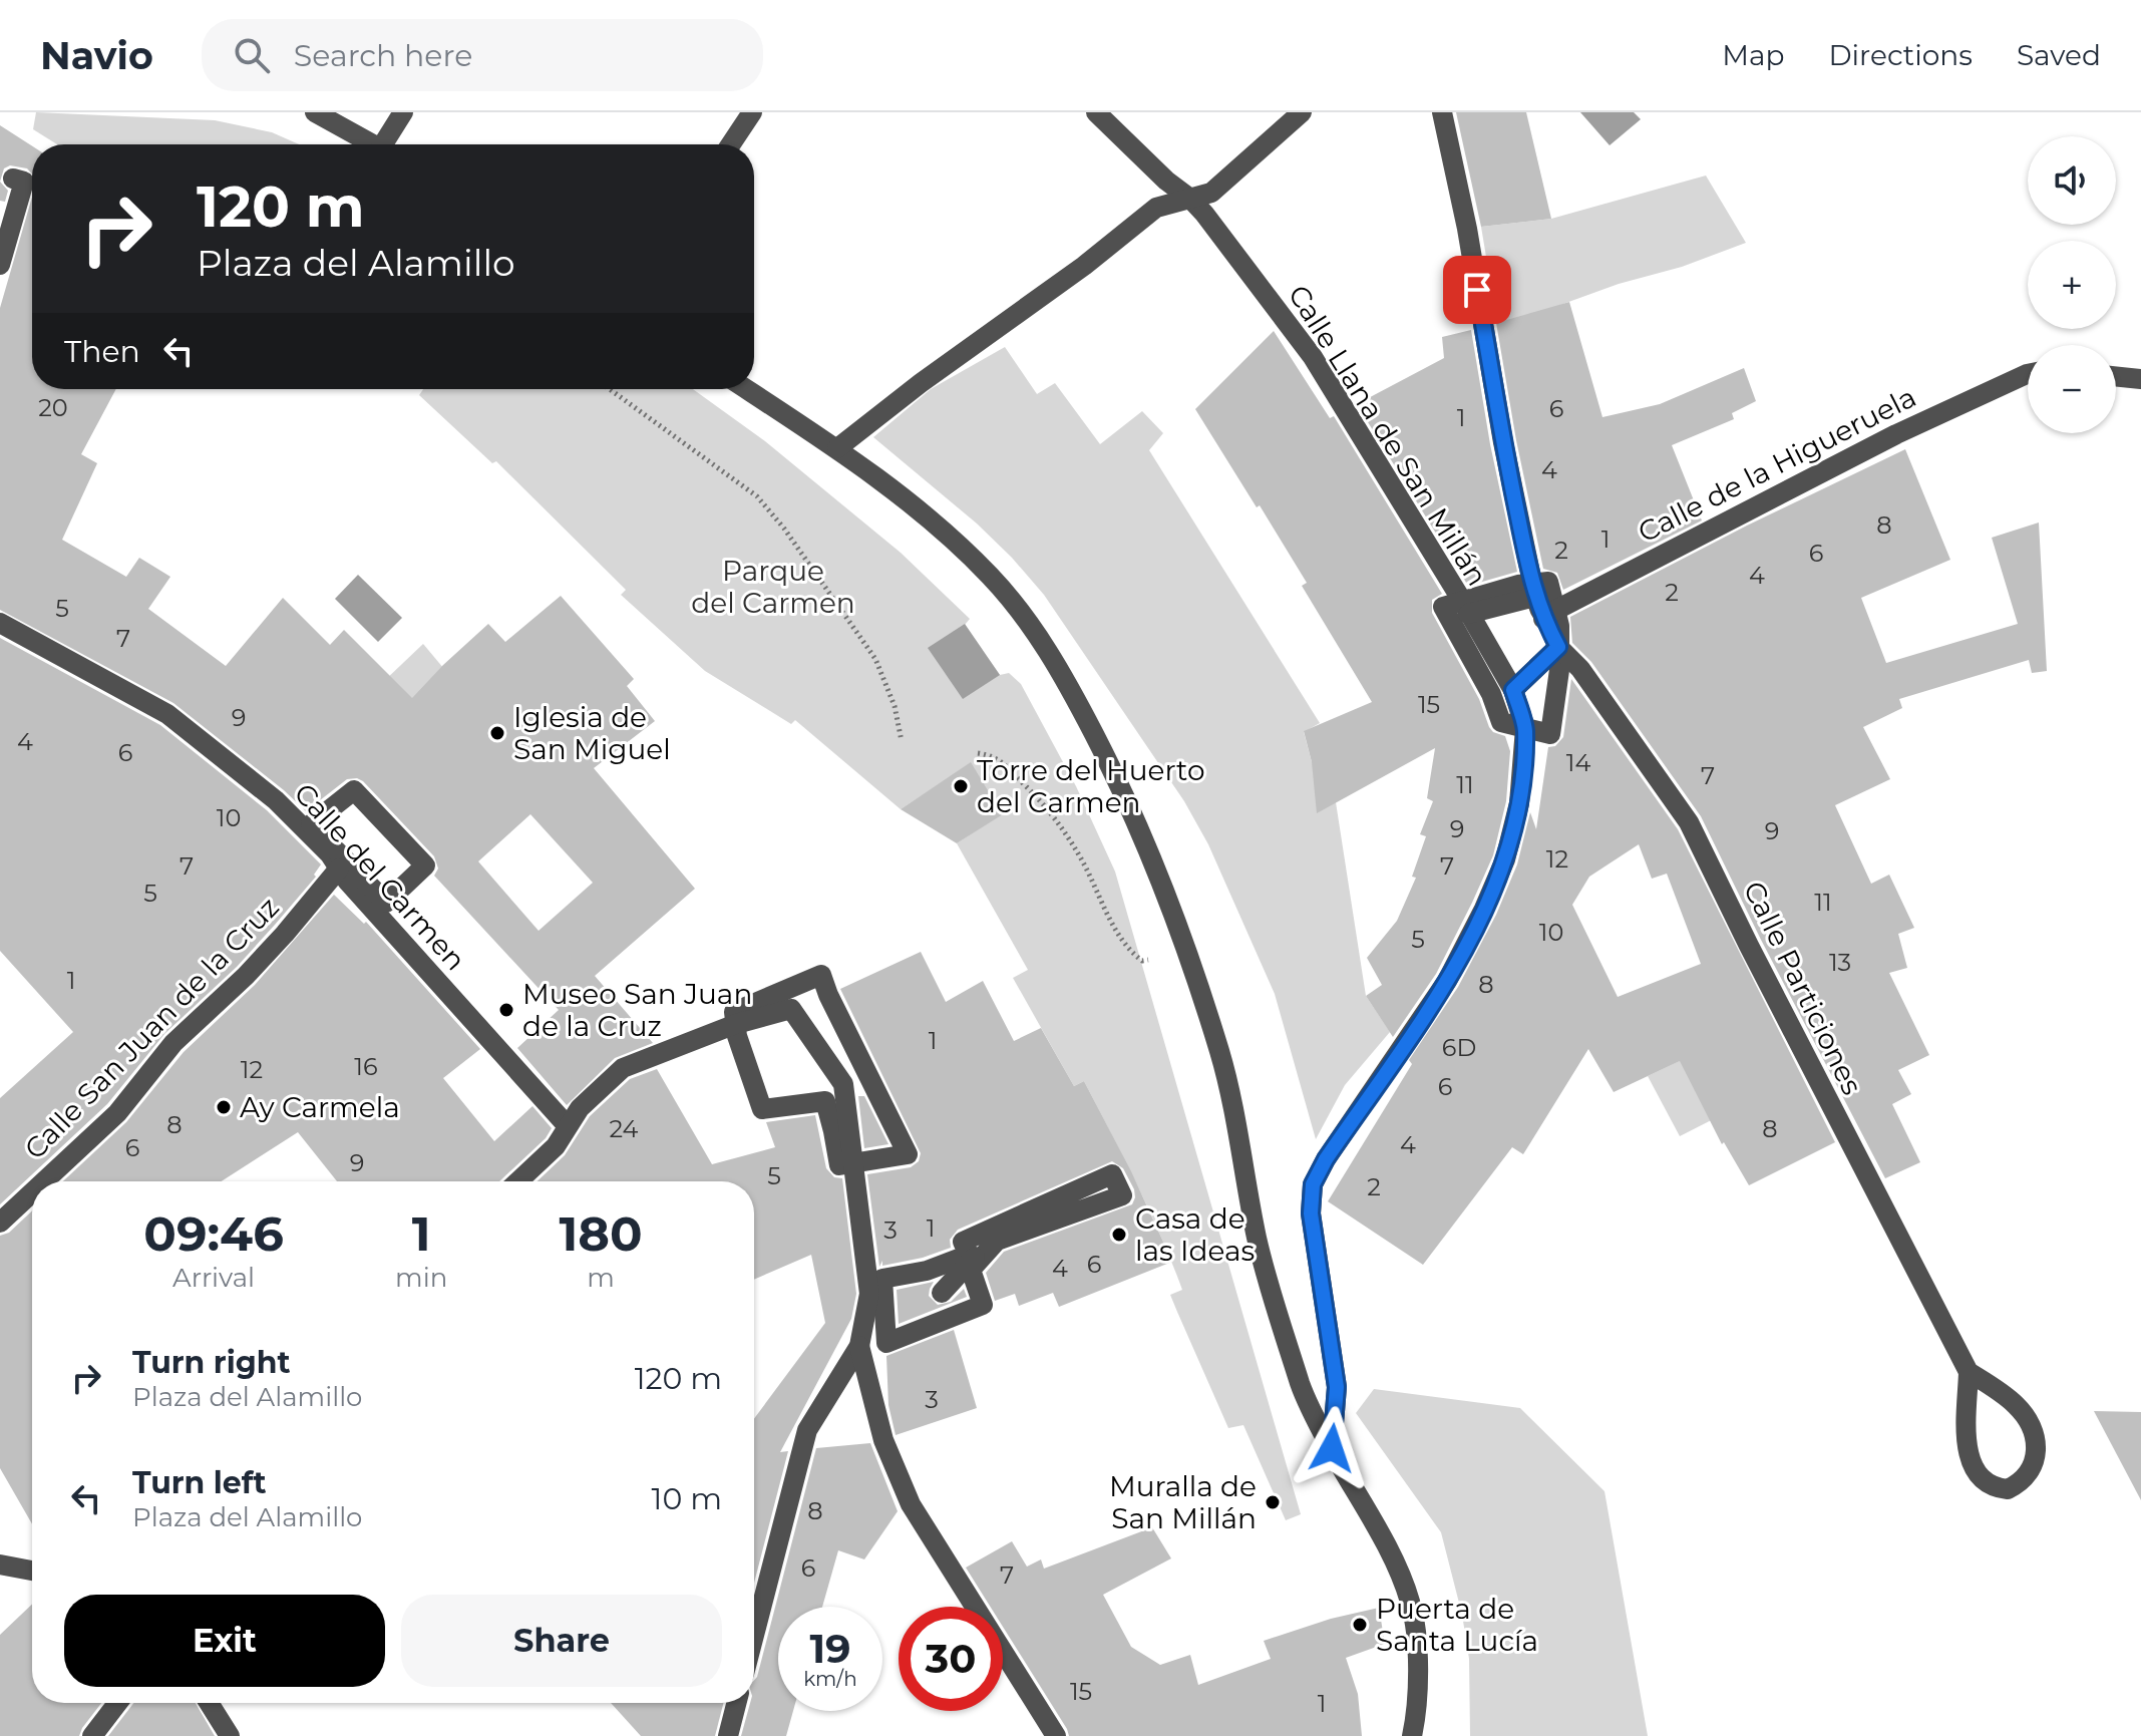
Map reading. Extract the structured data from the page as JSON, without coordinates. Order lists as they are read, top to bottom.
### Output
{
  "streets": {
    "street": [
      "Calle Llana de San Millán",
      "Calle de la Higueruela",
      "Calle del Carmen",
      "Calle Particiones",
      "Calle San Juan de la Cruz"
    ]
  },
  "crossings": [
    ["Calle de la Higueruela", "Calle Particiones"],
    ["Calle del Carmen", "Calle San Juan de la Cruz"]
  ],
  "parks": ["Parque del Carmen"],
  "places": [
    "Iglesia de San Miguel",
    "Torre del Huerto del Carmen",
    "Museo San Juan de la Cruz",
    "Ay Carmela",
    "Casa de las Ideas",
    "Muralla de San Millán",
    "Puerta de Santa Lucía"
  ],
  "house_numbers": [
    "20",
    "6",
    "1",
    "4",
    "8",
    "1",
    "2",
    "6",
    "4",
    "2",
    "5",
    "7",
    "15",
    "9",
    "4",
    "6",
    "14",
    "7",
    "11",
    "10",
    "9",
    "9",
    "12",
    "7",
    "7",
    "5",
    "11",
    "10",
    "5",
    "13",
    "1",
    "8",
    "1",
    "6D",
    "16",
    "12",
    "6",
    "8",
    "24",
    "8",
    "4",
    "6",
    "9",
    "5",
    "2",
    "1",
    "3",
    "6",
    "4",
    "3",
    "8",
    "6",
    "7",
    "15",
    "1"
  ],
  "page": {
    "header": "Navio",
    "search": "Search here",
    "nav": ["Map", "Directions", "Saved"],
    "map_buttons": ["+", "−"],
    "turn": ["120 m", "Plaza del Alamillo"],
    "then": "Then",
    "eta": [
      "09:46",
      "Arrival",
      "1",
      "min",
      "180",
      "m"
    ],
    "list": [
      {
        "name": "Turn right",
        "note": "Plaza del Alamillo",
        "value": "120 m"
      },
      {
        "name": "Turn left",
        "note": "Plaza del Alamillo",
        "value": "10 m"
      }
    ],
    "buttons": ["Exit", "Share"],
    "speed": "19 km/h",
    "limit": "30"
  }
}
